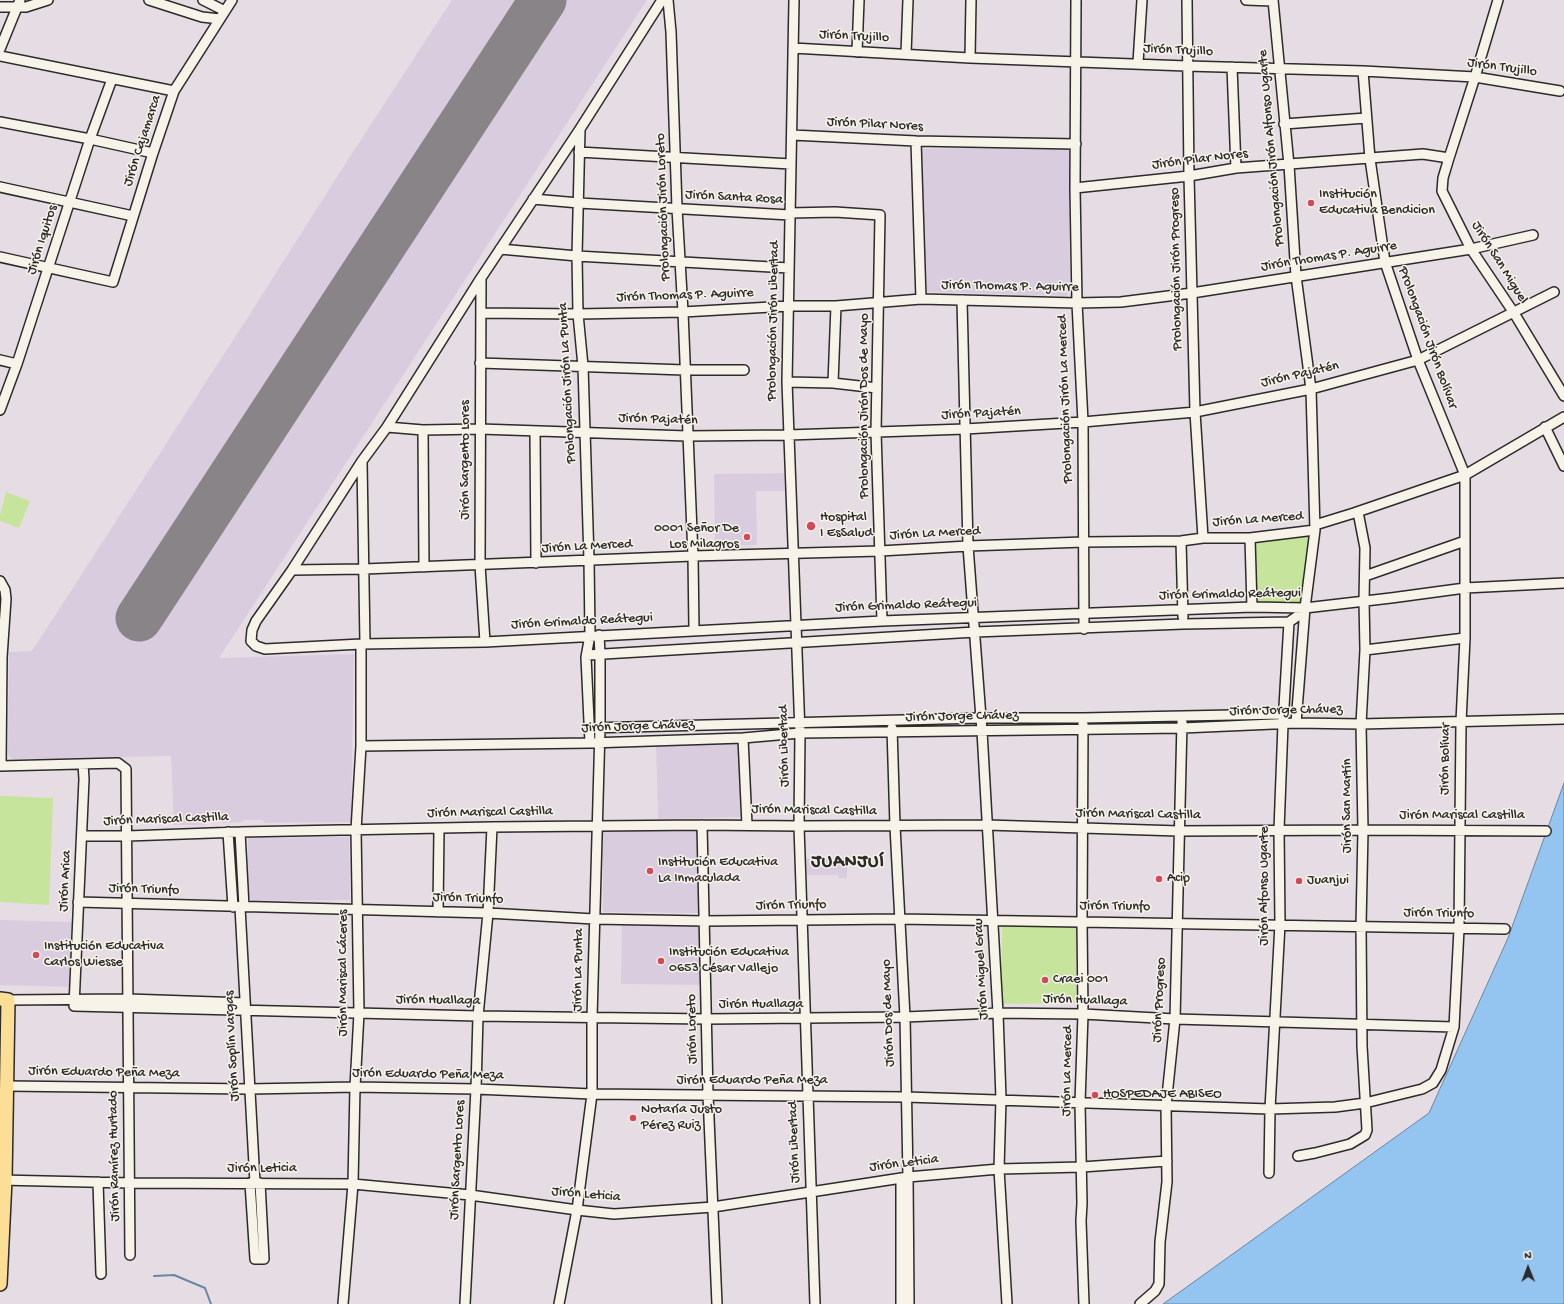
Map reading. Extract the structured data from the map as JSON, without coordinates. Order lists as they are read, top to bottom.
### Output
{
  "streets": {
    "street": [
      "Jirón Trujillo",
      "Jirón Pilar Nores",
      "Jirón Cajamarca",
      "Prolongación Jirón Alfonso Ugarte",
      "Jirón Santa Rosa",
      "Prolongación Jirón Loreto",
      "Jirón Iquitos",
      "Jirón Thomas P. Aguirre",
      "Jirón San Miguel",
      "Prolongación Jirón Progreso",
      "Prolongación Jirón Libertad",
      "Prolongación Jirón Bolívar",
      "Jirón Pajatén",
      "Prolongación Jirón La Punta",
      "Prolongación Jirón La Merced",
      "Prolongación Jirón Dos de Mayo",
      "Jirón Sargento Lores",
      "Jirón La Merced",
      "Jirón Grimaldo Reátegui",
      "Jirón Jorge Chávez",
      "Jirón Libertad",
      "Jirón Bolívar",
      "Jirón San Martín",
      "Jirón Mariscal Castilla",
      "Jirón Arica",
      "Jirón Alfonso Ugarte",
      "Jirón Triunfo",
      "Jirón Miguel Grau",
      "Jirón La Punta",
      "Jirón Mariscal Cáceres",
      "Jirón Progreso",
      "Jirón Huallaga",
      "Jirón Dos de Mayo",
      "Jirón Loreto",
      "Jirón Soplín Vargas",
      "Jirón Eduardo Peña Meza",
      "Jirón Ramírez Hurtado",
      "Jirón Leticia"
    ]
  },
  "crossings": [
    ["Jirón Trujillo", "Prolongación Jirón Alfonso Ugarte"],
    ["Jirón Trujillo", "Jirón San Miguel"],
    ["Jirón Trujillo", "Prolongación Jirón Progreso"],
    ["Jirón Trujillo", "Prolongación Jirón Libertad"],
    ["Jirón Trujillo", "Prolongación Jirón Bolívar"],
    ["Jirón Trujillo", "Prolongación Jirón La Merced"],
    ["Jirón Pilar Nores", "Prolongación Jirón Alfonso Ugarte"],
    ["Jirón Pilar Nores", "Jirón San Miguel"],
    ["Jirón Pilar Nores", "Prolongación Jirón Progreso"],
    ["Jirón Pilar Nores", "Prolongación Jirón Libertad"],
    ["Jirón Pilar Nores", "Prolongación Jirón Bolívar"],
    ["Jirón Pilar Nores", "Prolongación Jirón La Merced"],
    ["Jirón Cajamarca", "Jirón Iquitos"],
    ["Prolongación Jirón Alfonso Ugarte", "Jirón Thomas P. Aguirre"],
    ["Prolongación Jirón Alfonso Ugarte", "Jirón Pajatén"],
    ["Prolongación Jirón Alfonso Ugarte", "Jirón La Merced"],
    ["Prolongación Jirón Alfonso Ugarte", "Jirón Grimaldo Reátegui"],
    ["Prolongación Jirón Alfonso Ugarte", "Jirón Jorge Chávez"],
    ["Jirón Santa Rosa", "Prolongación Jirón Loreto"],
    ["Jirón Santa Rosa", "Prolongación Jirón Libertad"],
    ["Jirón Santa Rosa", "Prolongación Jirón La Punta"],
    ["Jirón Santa Rosa", "Prolongación Jirón Dos de Mayo"],
    ["Prolongación Jirón Loreto", "Jirón Thomas P. Aguirre"],
    ["Prolongación Jirón Loreto", "Jirón Pajatén"],
    ["Prolongación Jirón Loreto", "Jirón La Merced"],
    ["Prolongación Jirón Loreto", "Jirón Grimaldo Reátegui"],
    ["Jirón Thomas P. Aguirre", "Jirón San Miguel"],
    ["Jirón Thomas P. Aguirre", "Prolongación Jirón Progreso"],
    ["Jirón Thomas P. Aguirre", "Prolongación Jirón Libertad"],
    ["Jirón Thomas P. Aguirre", "Prolongación Jirón Bolívar"],
    ["Jirón Thomas P. Aguirre", "Prolongación Jirón La Punta"],
    ["Jirón Thomas P. Aguirre", "Prolongación Jirón La Merced"],
    ["Jirón Thomas P. Aguirre", "Prolongación Jirón Dos de Mayo"],
    ["Jirón Thomas P. Aguirre", "Jirón Sargento Lores"],
    ["Jirón Thomas P. Aguirre", "Jirón Miguel Grau"],
    ["Jirón San Miguel", "Jirón Pajatén"],
    ["Prolongación Jirón Progreso", "Jirón Pajatén"],
    ["Prolongación Jirón Progreso", "Jirón La Merced"],
    ["Prolongación Jirón Libertad", "Jirón Pajatén"],
    ["Prolongación Jirón Libertad", "Jirón La Merced"],
    ["Prolongación Jirón Libertad", "Jirón Grimaldo Reátegui"],
    ["Prolongación Jirón Libertad", "Jirón Libertad"],
    ["Prolongación Jirón Bolívar", "Jirón Pajatén"],
    ["Prolongación Jirón Bolívar", "Jirón La Merced"],
    ["Prolongación Jirón Bolívar", "Jirón Grimaldo Reátegui"],
    ["Prolongación Jirón Bolívar", "Jirón Bolívar"],
    ["Jirón Pajatén", "Prolongación Jirón La Punta"],
    ["Jirón Pajatén", "Prolongación Jirón La Merced"],
    ["Jirón Pajatén", "Prolongación Jirón Dos de Mayo"],
    ["Jirón Pajatén", "Jirón Sargento Lores"],
    ["Jirón Pajatén", "Jirón Miguel Grau"],
    ["Prolongación Jirón La Punta", "Jirón La Merced"],
    ["Prolongación Jirón La Punta", "Jirón Grimaldo Reátegui"],
    ["Prolongación Jirón La Punta", "Jirón La Punta"],
    ["Prolongación Jirón La Merced", "Jirón La Merced"],
    ["Prolongación Jirón La Merced", "Jirón Grimaldo Reátegui"],
    ["Prolongación Jirón Dos de Mayo", "Jirón La Merced"],
    ["Prolongación Jirón Dos de Mayo", "Jirón Grimaldo Reátegui"],
    ["Jirón Sargento Lores", "Jirón La Merced"],
    ["Jirón Sargento Lores", "Jirón Grimaldo Reátegui"],
    ["Jirón Sargento Lores", "Jirón Mariscal Castilla"],
    ["Jirón Sargento Lores", "Jirón Triunfo"],
    ["Jirón Sargento Lores", "Jirón Huallaga"],
    ["Jirón Sargento Lores", "Jirón Eduardo Peña Meza"],
    ["Jirón Sargento Lores", "Jirón Leticia"],
    ["Jirón La Merced", "Jirón Grimaldo Reátegui"],
    ["Jirón La Merced", "Jirón Jorge Chávez"],
    ["Jirón La Merced", "Jirón San Martín"],
    ["Jirón La Merced", "Jirón Mariscal Castilla"],
    ["Jirón La Merced", "Jirón Triunfo"],
    ["Jirón La Merced", "Jirón Miguel Grau"],
    ["Jirón La Merced", "Jirón Mariscal Cáceres"],
    ["Jirón La Merced", "Jirón Huallaga"],
    ["Jirón La Merced", "Jirón Eduardo Peña Meza"],
    ["Jirón La Merced", "Jirón Leticia"],
    ["Jirón Grimaldo Reátegui", "Jirón Libertad"],
    ["Jirón Grimaldo Reátegui", "Jirón Bolívar"],
    ["Jirón Grimaldo Reátegui", "Jirón San Martín"],
    ["Jirón Grimaldo Reátegui", "Jirón Alfonso Ugarte"],
    ["Jirón Grimaldo Reátegui", "Jirón Miguel Grau"],
    ["Jirón Grimaldo Reátegui", "Jirón La Punta"],
    ["Jirón Grimaldo Reátegui", "Jirón Mariscal Cáceres"],
    ["Jirón Jorge Chávez", "Jirón Libertad"],
    ["Jirón Jorge Chávez", "Jirón Bolívar"],
    ["Jirón Jorge Chávez", "Jirón San Martín"],
    ["Jirón Jorge Chávez", "Jirón Alfonso Ugarte"],
    ["Jirón Jorge Chávez", "Jirón Miguel Grau"],
    ["Jirón Jorge Chávez", "Jirón La Punta"],
    ["Jirón Jorge Chávez", "Jirón Mariscal Cáceres"],
    ["Jirón Jorge Chávez", "Jirón Progreso"],
    ["Jirón Jorge Chávez", "Jirón Dos de Mayo"],
    ["Jirón Libertad", "Jirón Mariscal Castilla"],
    ["Jirón Libertad", "Jirón Triunfo"],
    ["Jirón Libertad", "Jirón Huallaga"],
    ["Jirón Libertad", "Jirón Eduardo Peña Meza"],
    ["Jirón Libertad", "Jirón Leticia"],
    ["Jirón Bolívar", "Jirón Mariscal Castilla"],
    ["Jirón Bolívar", "Jirón Triunfo"],
    ["Jirón Bolívar", "Jirón Huallaga"],
    ["Jirón Bolívar", "Jirón Eduardo Peña Meza"],
    ["Jirón San Martín", "Jirón Mariscal Castilla"],
    ["Jirón San Martín", "Jirón Triunfo"],
    ["Jirón San Martín", "Jirón Huallaga"],
    ["Jirón San Martín", "Jirón Eduardo Peña Meza"],
    ["Jirón Mariscal Castilla", "Jirón Arica"],
    ["Jirón Mariscal Castilla", "Jirón Alfonso Ugarte"],
    ["Jirón Mariscal Castilla", "Jirón Miguel Grau"],
    ["Jirón Mariscal Castilla", "Jirón La Punta"],
    ["Jirón Mariscal Castilla", "Jirón Mariscal Cáceres"],
    ["Jirón Mariscal Castilla", "Jirón Progreso"],
    ["Jirón Mariscal Castilla", "Jirón Dos de Mayo"],
    ["Jirón Mariscal Castilla", "Jirón Loreto"],
    ["Jirón Mariscal Castilla", "Jirón Soplín Vargas"],
    ["Jirón Mariscal Castilla", "Jirón Ramírez Hurtado"],
    ["Jirón Arica", "Jirón Triunfo"],
    ["Jirón Arica", "Jirón Huallaga"],
    ["Jirón Arica", "Jirón Ramírez Hurtado"],
    ["Jirón Alfonso Ugarte", "Jirón Triunfo"],
    ["Jirón Alfonso Ugarte", "Jirón Huallaga"],
    ["Jirón Alfonso Ugarte", "Jirón Eduardo Peña Meza"],
    ["Jirón Triunfo", "Jirón Miguel Grau"],
    ["Jirón Triunfo", "Jirón La Punta"],
    ["Jirón Triunfo", "Jirón Mariscal Cáceres"],
    ["Jirón Triunfo", "Jirón Progreso"],
    ["Jirón Triunfo", "Jirón Dos de Mayo"],
    ["Jirón Triunfo", "Jirón Loreto"],
    ["Jirón Triunfo", "Jirón Soplín Vargas"],
    ["Jirón Triunfo", "Jirón Ramírez Hurtado"],
    ["Jirón Miguel Grau", "Jirón Huallaga"],
    ["Jirón Miguel Grau", "Jirón Eduardo Peña Meza"],
    ["Jirón Miguel Grau", "Jirón Leticia"],
    ["Jirón La Punta", "Jirón Huallaga"],
    ["Jirón La Punta", "Jirón Eduardo Peña Meza"],
    ["Jirón La Punta", "Jirón Leticia"],
    ["Jirón Mariscal Cáceres", "Jirón Huallaga"],
    ["Jirón Mariscal Cáceres", "Jirón Eduardo Peña Meza"],
    ["Jirón Mariscal Cáceres", "Jirón Leticia"],
    ["Jirón Progreso", "Jirón Huallaga"],
    ["Jirón Progreso", "Jirón Eduardo Peña Meza"],
    ["Jirón Progreso", "Jirón Leticia"],
    ["Jirón Huallaga", "Jirón Dos de Mayo"],
    ["Jirón Huallaga", "Jirón Loreto"],
    ["Jirón Huallaga", "Jirón Soplín Vargas"],
    ["Jirón Huallaga", "Jirón Eduardo Peña Meza"],
    ["Jirón Huallaga", "Jirón Ramírez Hurtado"],
    ["Jirón Dos de Mayo", "Jirón Eduardo Peña Meza"],
    ["Jirón Dos de Mayo", "Jirón Leticia"],
    ["Jirón Loreto", "Jirón Eduardo Peña Meza"],
    ["Jirón Loreto", "Jirón Leticia"],
    ["Jirón Soplín Vargas", "Jirón Eduardo Peña Meza"],
    ["Jirón Soplín Vargas", "Jirón Leticia"],
    ["Jirón Eduardo Peña Meza", "Jirón Ramírez Hurtado"],
    ["Jirón Ramírez Hurtado", "Jirón Leticia"]
  ],
  "districts": ["JUANJUÍ"],
  "places": [
    "Institución Educativa Bendicion",
    "Hospital I EsSalud",
    "0001 Señor De Los Milagros",
    "Institución Educativa La Inmaculada",
    "Acip",
    "Juanjui",
    "Institución Educativa Carlos Wiesse",
    "Institución Educativa 0653 César Vallejo",
    "Craei 001",
    "HOSPEDAJE ABISEO",
    "Notaría Justo Pérez Ruiz"
  ],
  "north": "top"
}
